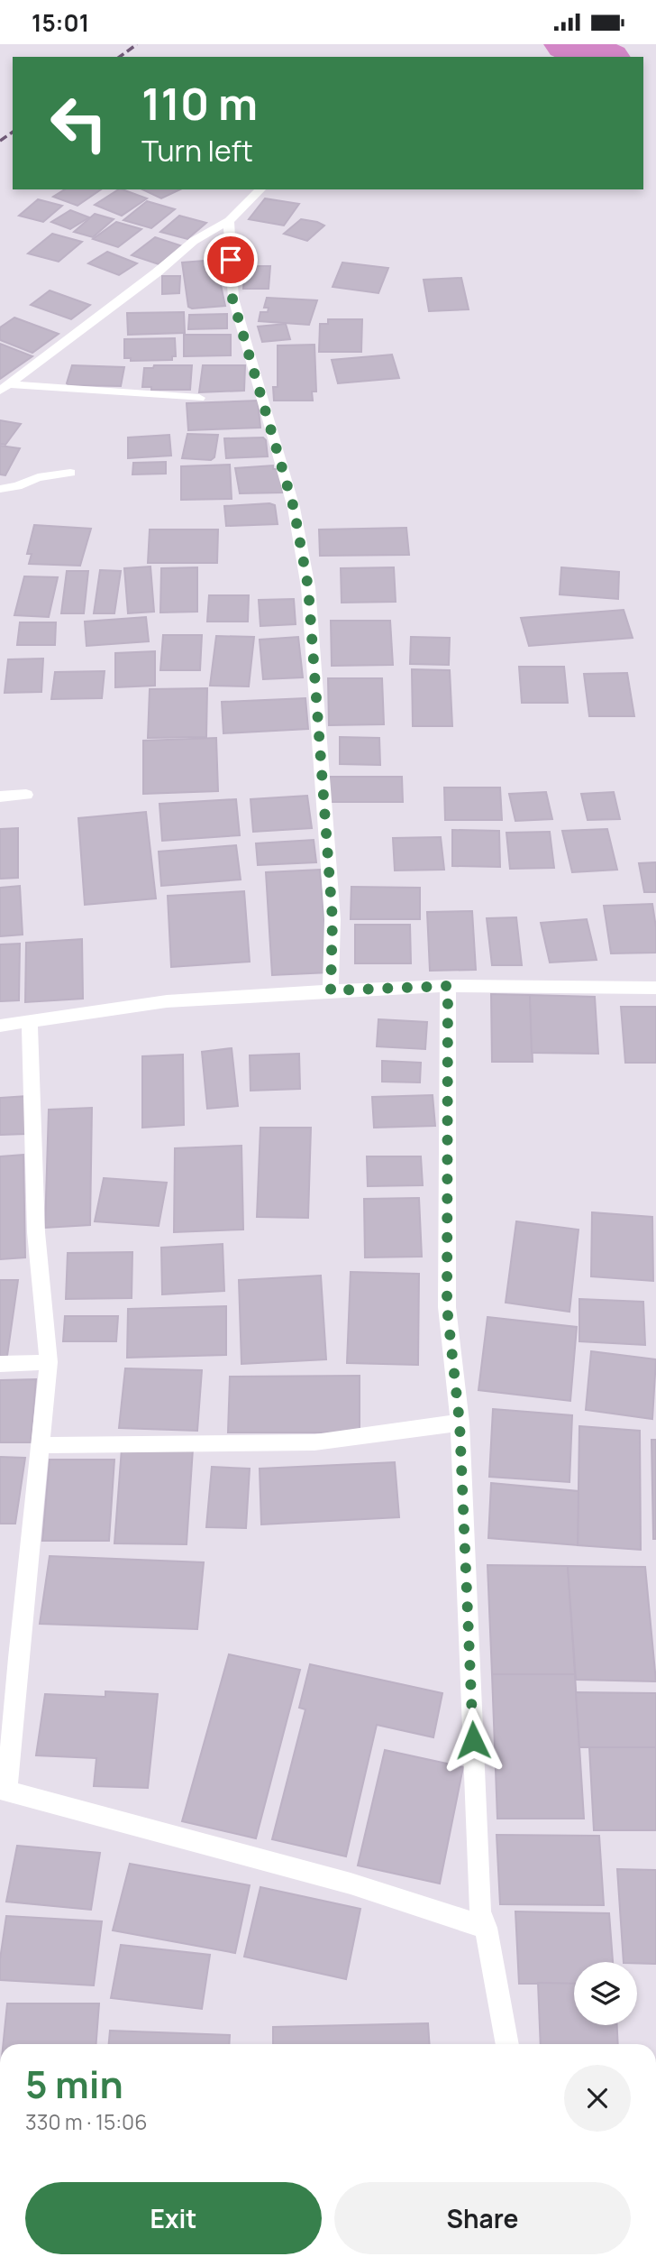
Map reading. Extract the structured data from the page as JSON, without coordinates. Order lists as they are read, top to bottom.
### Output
{
  "page": {
    "status": "15:01",
    "turn": ["110 m", "Turn left"],
    "heading": ["5 min", "330 m · 15:06"],
    "buttons": ["Exit", "Share"]
  }
}
